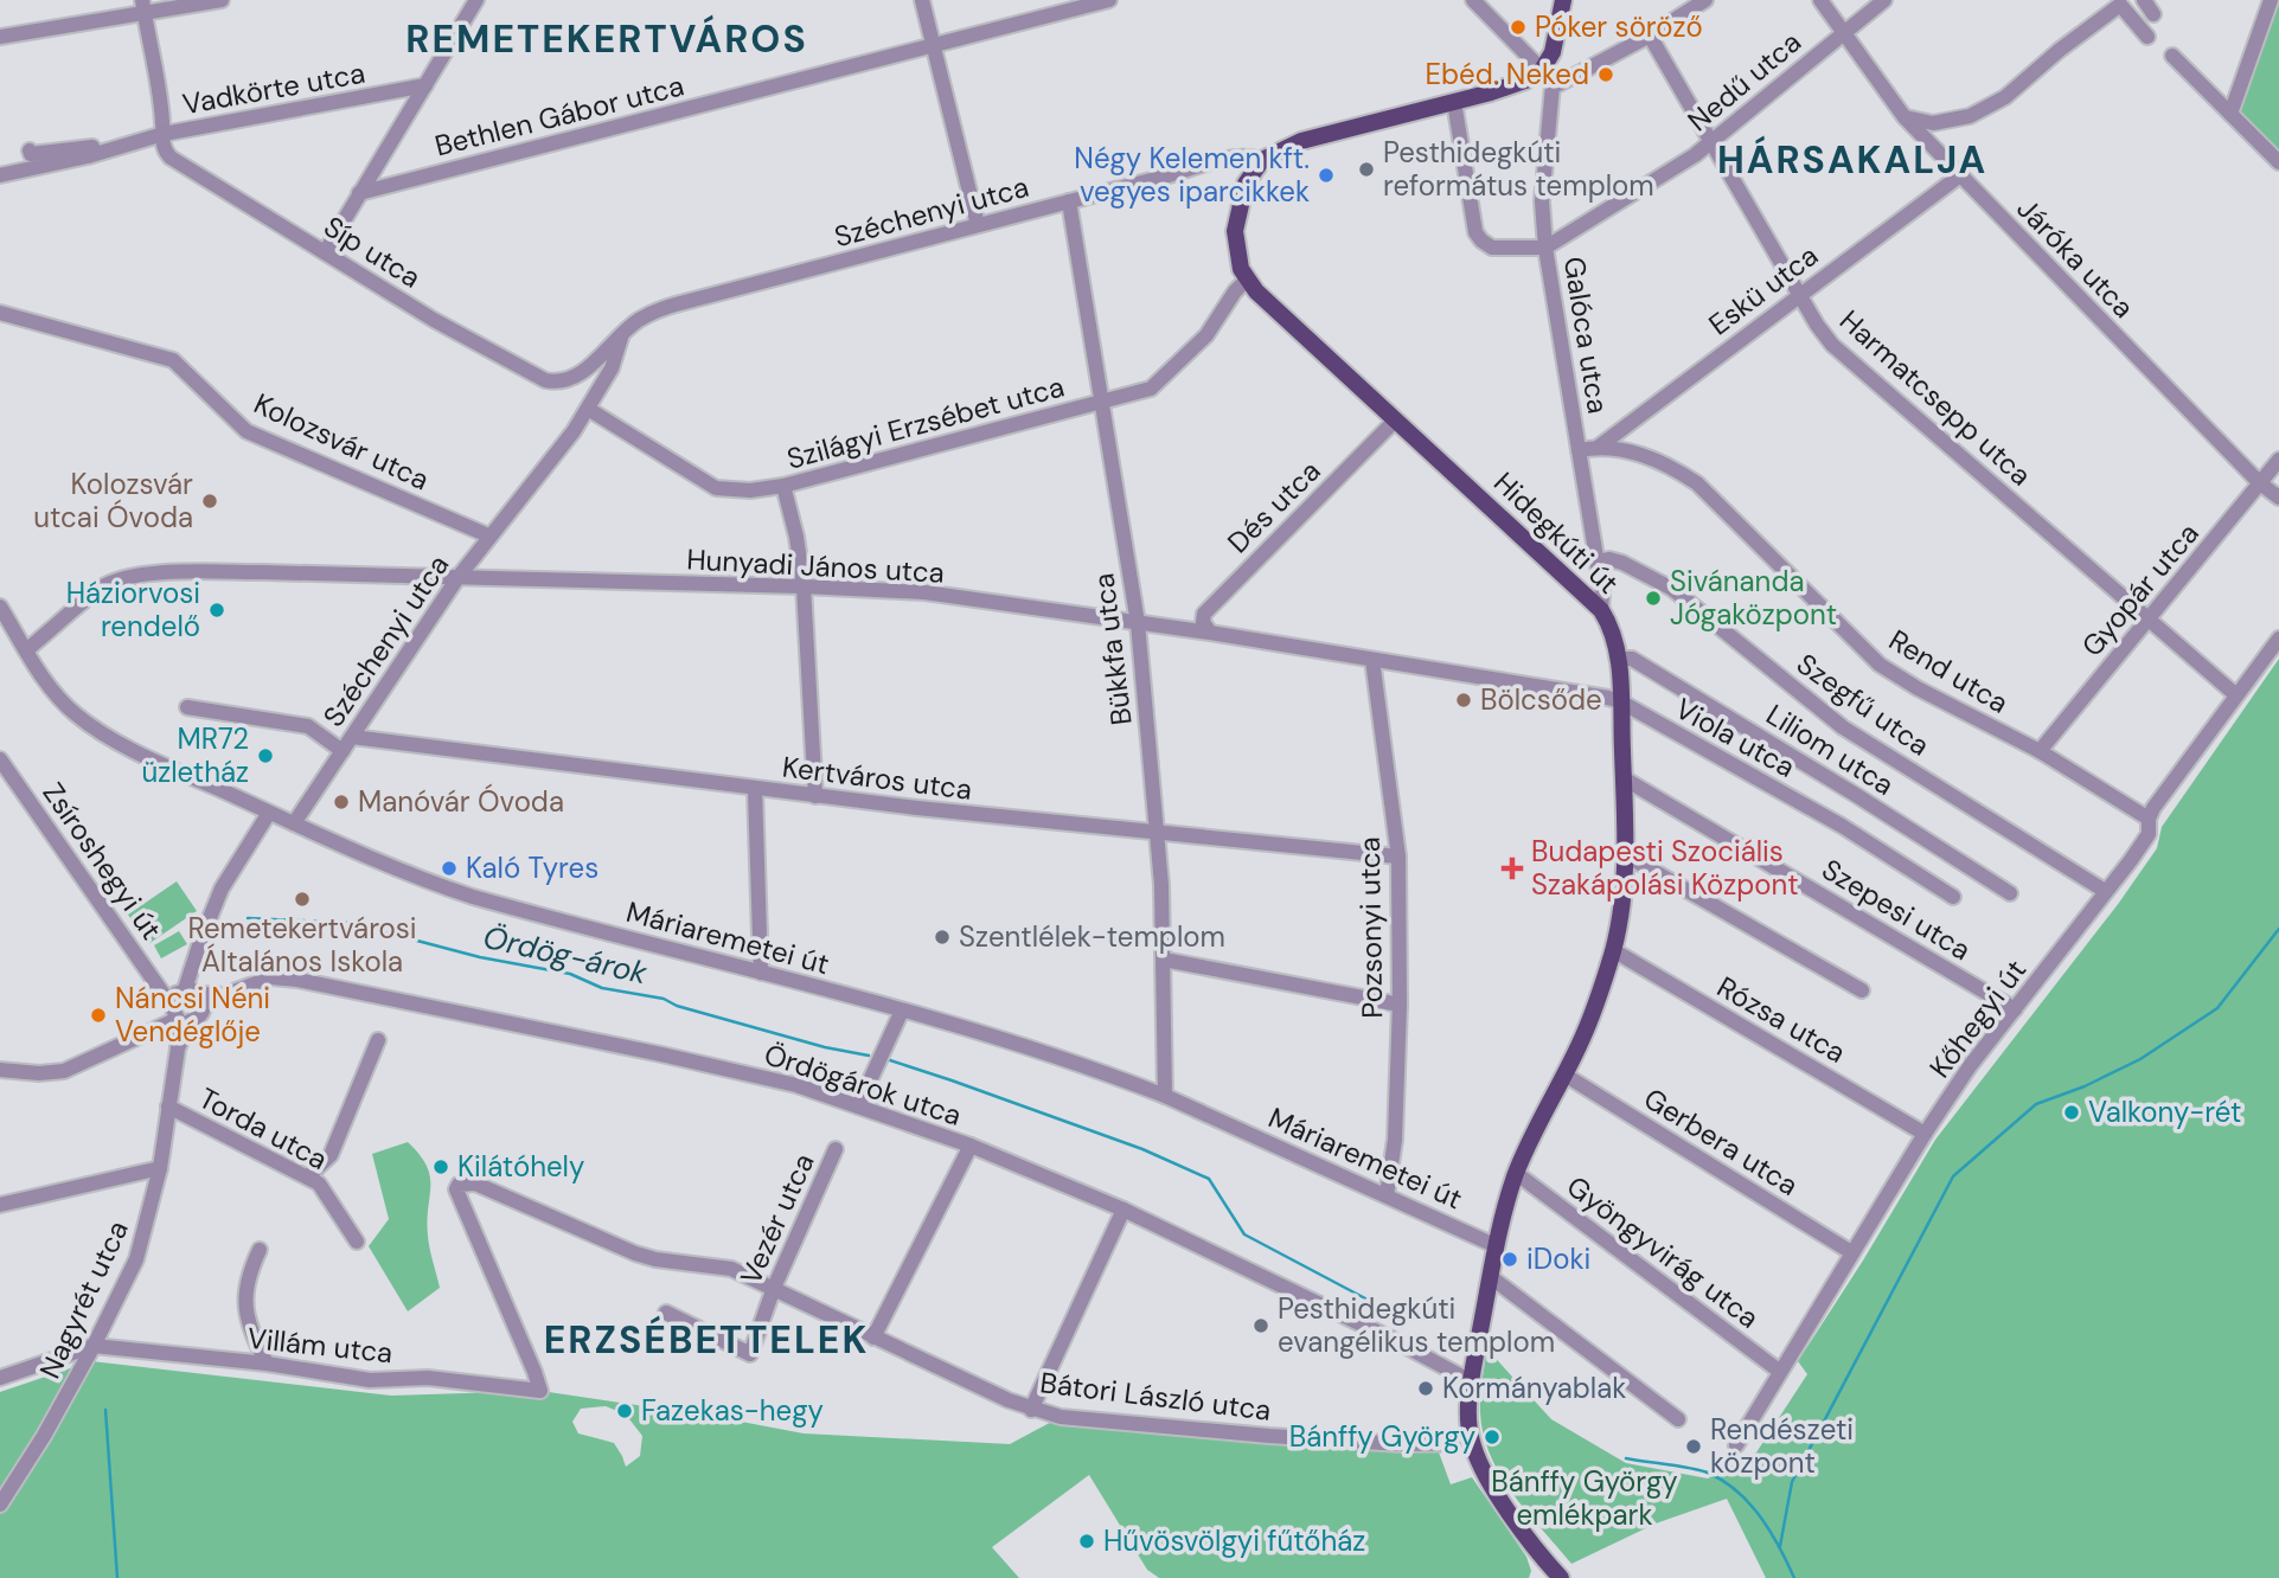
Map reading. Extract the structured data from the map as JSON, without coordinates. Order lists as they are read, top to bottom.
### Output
{
  "streets": {
    "main road": ["Hidegkúti út"],
    "street": [
      "Nedű utca",
      "Vadkörte utca",
      "Bethlen Gábor utca",
      "Széchenyi utca",
      "Síp utca",
      "Járóka utca",
      "Eskü utca",
      "Galóca utca",
      "Harmatcsepp utca",
      "Szilágyi Erzsébet utca",
      "Kolozsvár utca",
      "Dés utca",
      "Hunyadi János utca",
      "Gyopár utca",
      "Bükkfa utca",
      "Rend utca",
      "Szegfű utca",
      "Viola utca",
      "Liliom utca",
      "Kertváros utca",
      "Zsíroshegyi út",
      "Szepesi utca",
      "Pozsonyi utca",
      "Máriaremetei út",
      "Kőhegyi út",
      "Rózsa utca",
      "Ördögárok utca",
      "Torda utca",
      "Gerbera utca",
      "Vezér utca",
      "Gyöngyvirág utca",
      "Nagyrét utca",
      "Villám utca",
      "Bátori László utca"
    ]
  },
  "crossings": [
    ["Nedű utca", "Járóka utca"],
    ["Nedű utca", "Galóca utca"],
    ["Nedű utca", "Harmatcsepp utca"],
    ["Vadkörte utca", "Síp utca"],
    ["Széchenyi utca", "Síp utca"],
    ["Széchenyi utca", "Szilágyi Erzsébet utca"],
    ["Széchenyi utca", "Kolozsvár utca"],
    ["Széchenyi utca", "Hunyadi János utca"],
    ["Széchenyi utca", "Bükkfa utca"],
    ["Széchenyi utca", "Kertváros utca"],
    ["Széchenyi utca", "Máriaremetei út"],
    ["Járóka utca", "Eskü utca"],
    ["Járóka utca", "Gyopár utca"],
    ["Eskü utca", "Harmatcsepp utca"],
    ["Eskü utca", "Rend utca"],
    ["Galóca utca", "Hidegkúti út"],
    ["Galóca utca", "Rend utca"],
    ["Galóca utca", "Szegfű utca"],
    ["Harmatcsepp utca", "Gyopár utca"],
    ["Harmatcsepp utca", "Kőhegyi út"],
    ["Szilágyi Erzsébet utca", "Hidegkúti út"],
    ["Szilágyi Erzsébet utca", "Bükkfa utca"],
    ["Dés utca", "Hidegkúti út"],
    ["Dés utca", "Hunyadi János utca"],
    ["Hidegkúti út", "Hunyadi János utca"],
    ["Hidegkúti út", "Viola utca"],
    ["Hidegkúti út", "Liliom utca"],
    ["Hidegkúti út", "Szepesi utca"],
    ["Hidegkúti út", "Máriaremetei út"],
    ["Hidegkúti út", "Rózsa utca"],
    ["Hidegkúti út", "Ördögárok utca"],
    ["Hidegkúti út", "Gerbera utca"],
    ["Hidegkúti út", "Gyöngyvirág utca"],
    ["Hidegkúti út", "Bátori László utca"],
    ["Hunyadi János utca", "Bükkfa utca"],
    ["Hunyadi János utca", "Viola utca"],
    ["Hunyadi János utca", "Pozsonyi utca"],
    ["Hunyadi János utca", "Máriaremetei út"],
    ["Gyopár utca", "Rend utca"],
    ["Bükkfa utca", "Kertváros utca"],
    ["Bükkfa utca", "Máriaremetei út"],
    ["Rend utca", "Kőhegyi út"],
    ["Szegfű utca", "Kőhegyi út"],
    ["Kertváros utca", "Pozsonyi utca"],
    ["Zsíroshegyi út", "Ördögárok utca"],
    ["Zsíroshegyi út", "Nagyrét utca"],
    ["Szepesi utca", "Kőhegyi út"],
    ["Pozsonyi utca", "Máriaremetei út"],
    ["Máriaremetei út", "Nagyrét utca"],
    ["Kőhegyi út", "Rózsa utca"],
    ["Kőhegyi út", "Gerbera utca"],
    ["Kőhegyi út", "Gyöngyvirág utca"],
    ["Ördögárok utca", "Nagyrét utca"],
    ["Torda utca", "Nagyrét utca"],
    ["Vezér utca", "Bátori László utca"],
    ["Nagyrét utca", "Villám utca"],
    ["Villám utca", "Bátori László utca"]
  ],
  "districts": ["REMETEKERTVÁROS", "HÁRSAKALJA", "ERZSÉBETTELEK"],
  "water": ["Ördög-árok"],
  "parks": ["Bánffy György emlékpark"],
  "places": {
    "other": [
      "Póker söröző",
      "Ebéd. Neked",
      "Pesthidegkúti református templom",
      "Négy Kelemen kft. vegyes iparcikkek",
      "Kolozsvár utcai Óvoda",
      "Sivánanda Jógaközpont",
      "Háziorvosi rendelő",
      "Bölcsőde",
      "MR72 üzletház",
      "Manóvár Óvoda",
      "Kaló Tyres",
      "Remetekertvárosi Általános Iskola",
      "Szentlélek-templom",
      "Náncsi Néni Vendéglője",
      "Valkony-rét",
      "Kilátóhely",
      "iDoki",
      "Pesthidegkúti evangélikus templom",
      "Kormányablak",
      "Fazekas-hegy",
      "Bánffy György",
      "Rendészeti központ",
      "Hűvösvölgyi fűtőház"
    ],
    "health": ["Budapesti Szociális Szakápolási Központ"]
  }
}
